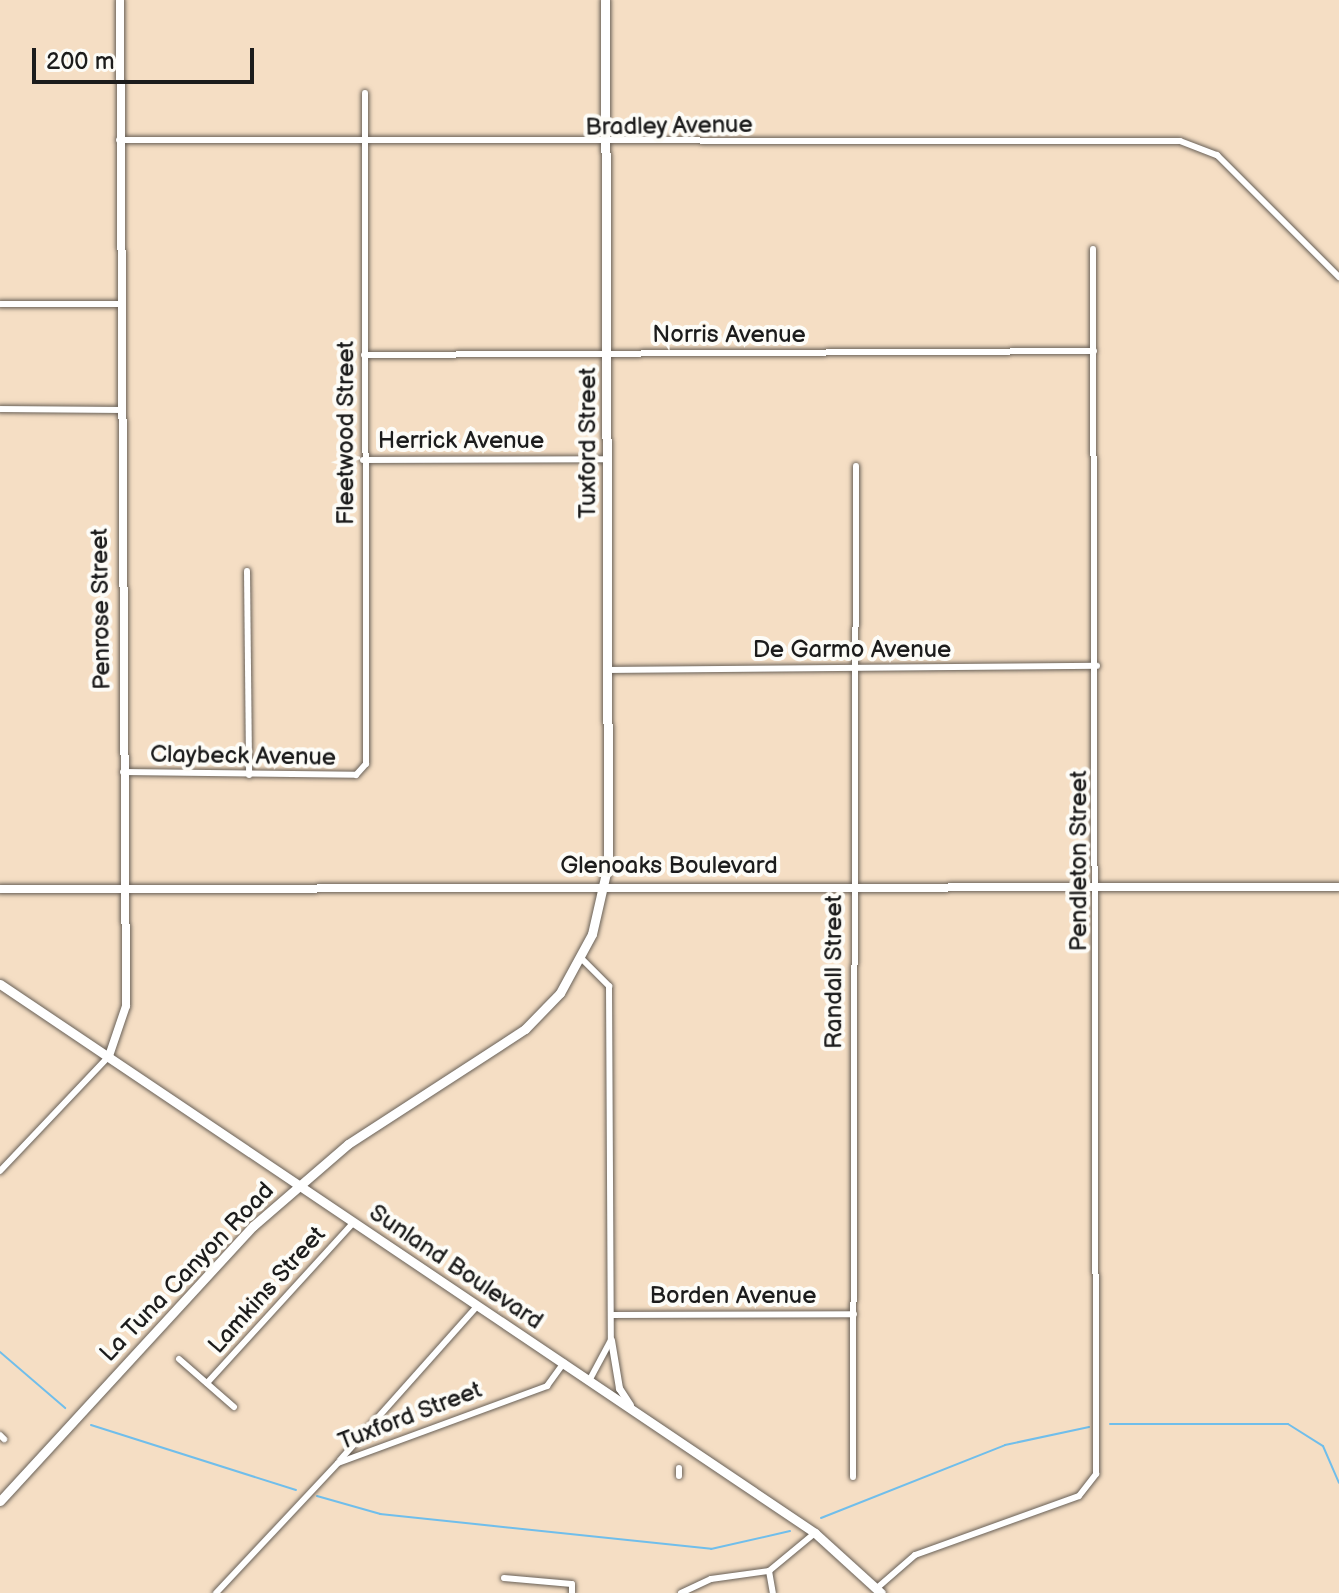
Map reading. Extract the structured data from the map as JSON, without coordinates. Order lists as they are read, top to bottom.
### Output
{
  "streets": {
    "main road": [
      "Tuxford Street",
      "Penrose Street",
      "Glenoaks Boulevard",
      "Sunland Boulevard",
      "La Tuna Canyon Road"
    ],
    "street": [
      "Bradley Avenue",
      "Norris Avenue",
      "Fleetwood Street",
      "Herrick Avenue",
      "De Garmo Avenue",
      "Claybeck Avenue",
      "Pendleton Street",
      "Randall Street",
      "Lamkins Street",
      "Borden Avenue"
    ]
  },
  "crossings": [
    ["Bradley Avenue", "Fleetwood Street"],
    ["Bradley Avenue", "Tuxford Street"],
    ["Bradley Avenue", "Penrose Street"],
    ["Norris Avenue", "Fleetwood Street"],
    ["Norris Avenue", "Tuxford Street"],
    ["Norris Avenue", "Pendleton Street"],
    ["Fleetwood Street", "Herrick Avenue"],
    ["Fleetwood Street", "Claybeck Avenue"],
    ["Herrick Avenue", "Tuxford Street"],
    ["Tuxford Street", "De Garmo Avenue"],
    ["Tuxford Street", "Glenoaks Boulevard"],
    ["Tuxford Street", "Sunland Boulevard"],
    ["Tuxford Street", "La Tuna Canyon Road"],
    ["Penrose Street", "Claybeck Avenue"],
    ["Penrose Street", "Glenoaks Boulevard"],
    ["Penrose Street", "Sunland Boulevard"],
    ["De Garmo Avenue", "Pendleton Street"],
    ["De Garmo Avenue", "Randall Street"],
    ["Pendleton Street", "Glenoaks Boulevard"],
    ["Pendleton Street", "Sunland Boulevard"],
    ["Glenoaks Boulevard", "Randall Street"],
    ["Glenoaks Boulevard", "La Tuna Canyon Road"],
    ["Randall Street", "Borden Avenue"],
    ["Sunland Boulevard", "La Tuna Canyon Road"],
    ["Sunland Boulevard", "Lamkins Street"]
  ],
  "scale_bar": "200 m"
}
